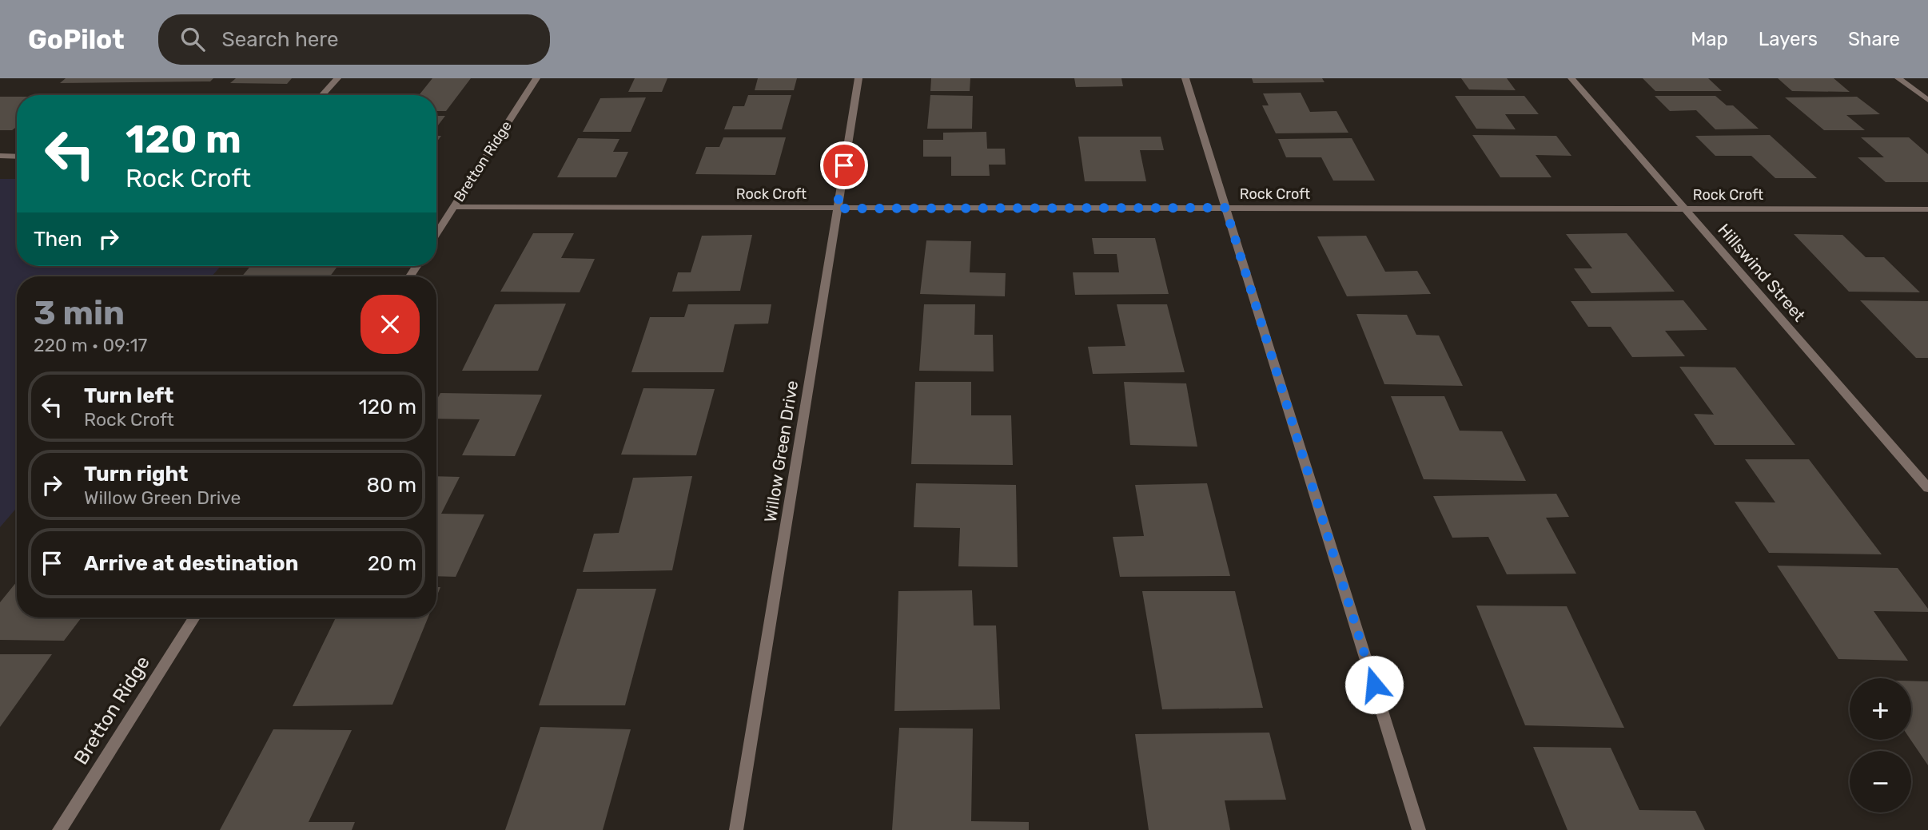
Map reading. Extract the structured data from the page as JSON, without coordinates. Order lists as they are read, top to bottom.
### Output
{
  "streets": {
    "street": [
      "Bretton Ridge",
      "Rock Croft",
      "Hillswind Street",
      "Willow Green Drive"
    ]
  },
  "crossings": [
    ["Bretton Ridge", "Rock Croft"],
    ["Rock Croft", "Hillswind Street"],
    ["Rock Croft", "Willow Green Drive"]
  ],
  "page": {
    "header": "GoPilot",
    "search": "Search here",
    "nav": ["Map", "Layers", "Share"],
    "turn": ["120 m", "Rock Croft"],
    "then": "Then",
    "heading": ["3 min", "220 m · 09:17"],
    "list": [
      {
        "name": "Turn left",
        "note": "Rock Croft",
        "value": "120 m"
      },
      {
        "name": "Turn right",
        "note": "Willow Green Drive",
        "value": "80 m"
      },
      {
        "name": "Arrive at destination",
        "value": "20 m"
      }
    ],
    "map_buttons": ["+", "−"]
  }
}
